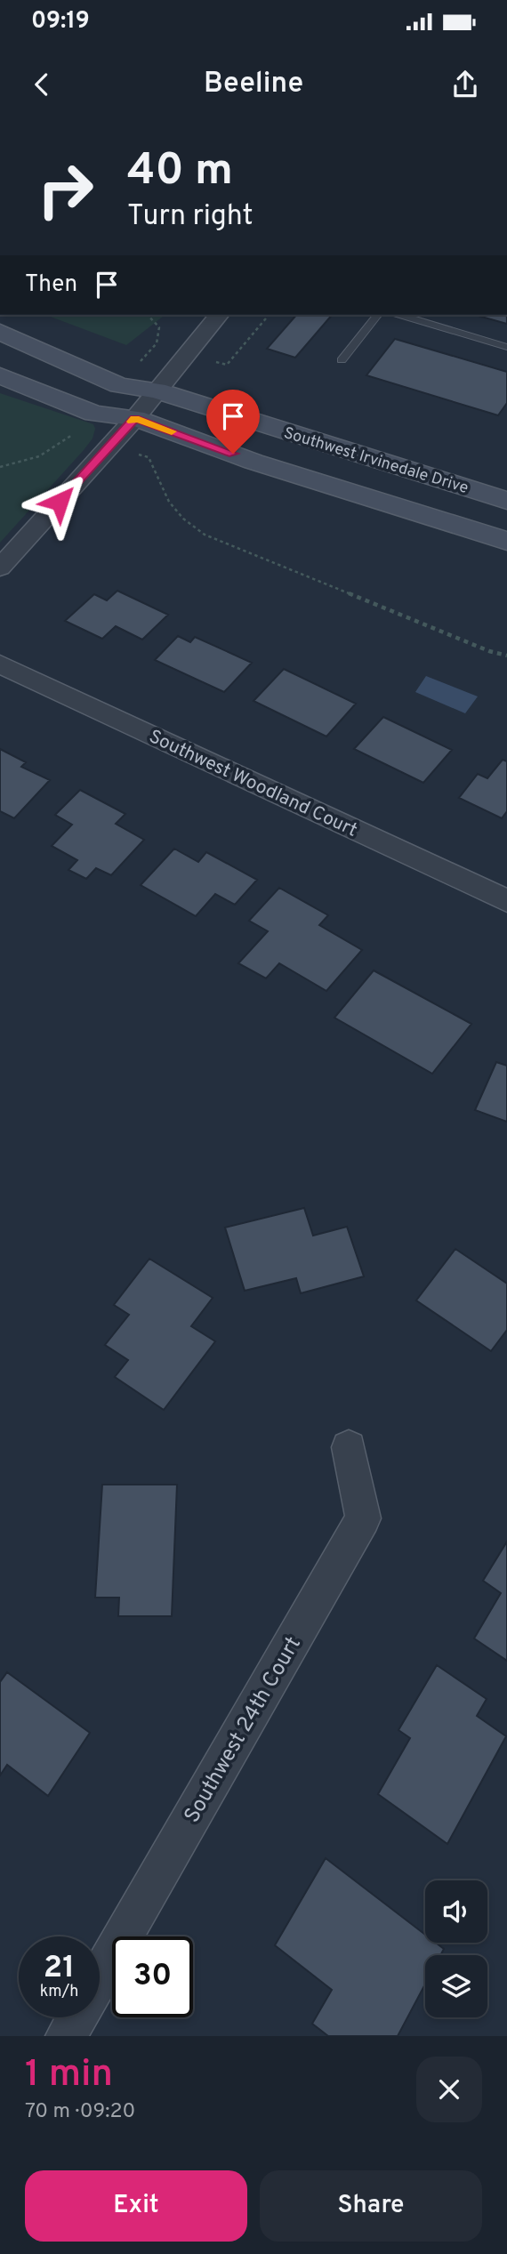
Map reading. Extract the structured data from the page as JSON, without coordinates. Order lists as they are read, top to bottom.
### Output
{
  "streets": {
    "main road": ["Southwest Irvinedale Drive"],
    "street": ["Southwest Woodland Court", "Southwest 24th Court"]
  },
  "page": {
    "status": "09:19",
    "header": "Beeline",
    "turn": ["40 m", "Turn right"],
    "then": "Then",
    "speed": "21 km/h",
    "limit": "30",
    "heading": ["1 min", "70 m · 09:20"],
    "buttons": ["Exit", "Share"]
  }
}
